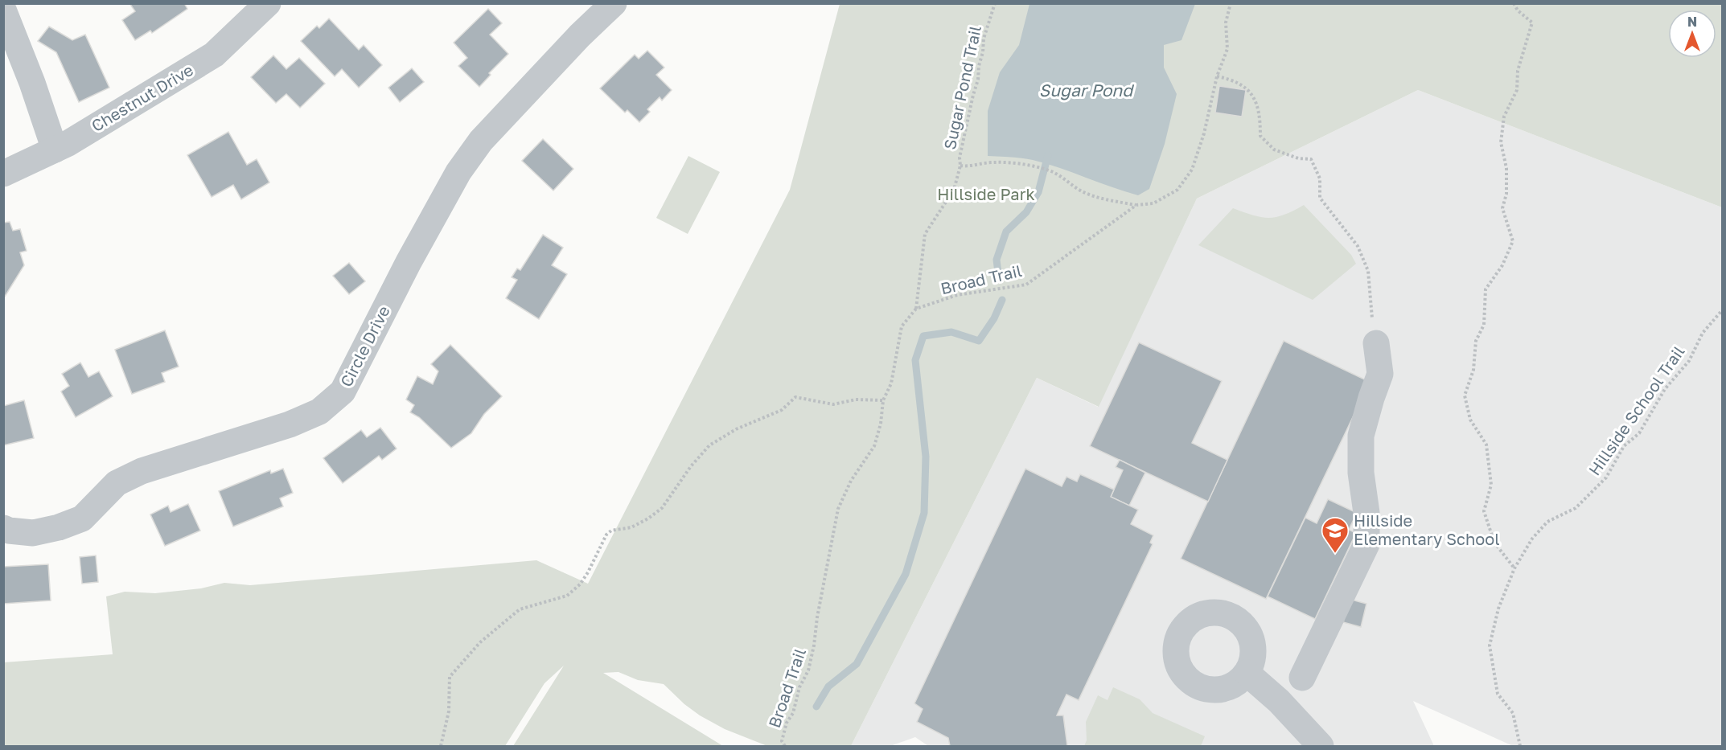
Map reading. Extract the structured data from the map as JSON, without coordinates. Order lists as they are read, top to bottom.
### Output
{
  "streets": {
    "street": ["Chestnut Drive", "Circle Drive"],
    "path": ["Sugar Pond Trail", "Broad Trail", "Hillside School Trail"]
  },
  "crossings": [
    ["Sugar Pond Trail", "Broad Trail"]
  ],
  "water": ["Sugar Pond"],
  "parks": ["Hillside Park"],
  "places": {
    "school or university": ["Hillside Elementary School"]
  },
  "north": "top"
}
